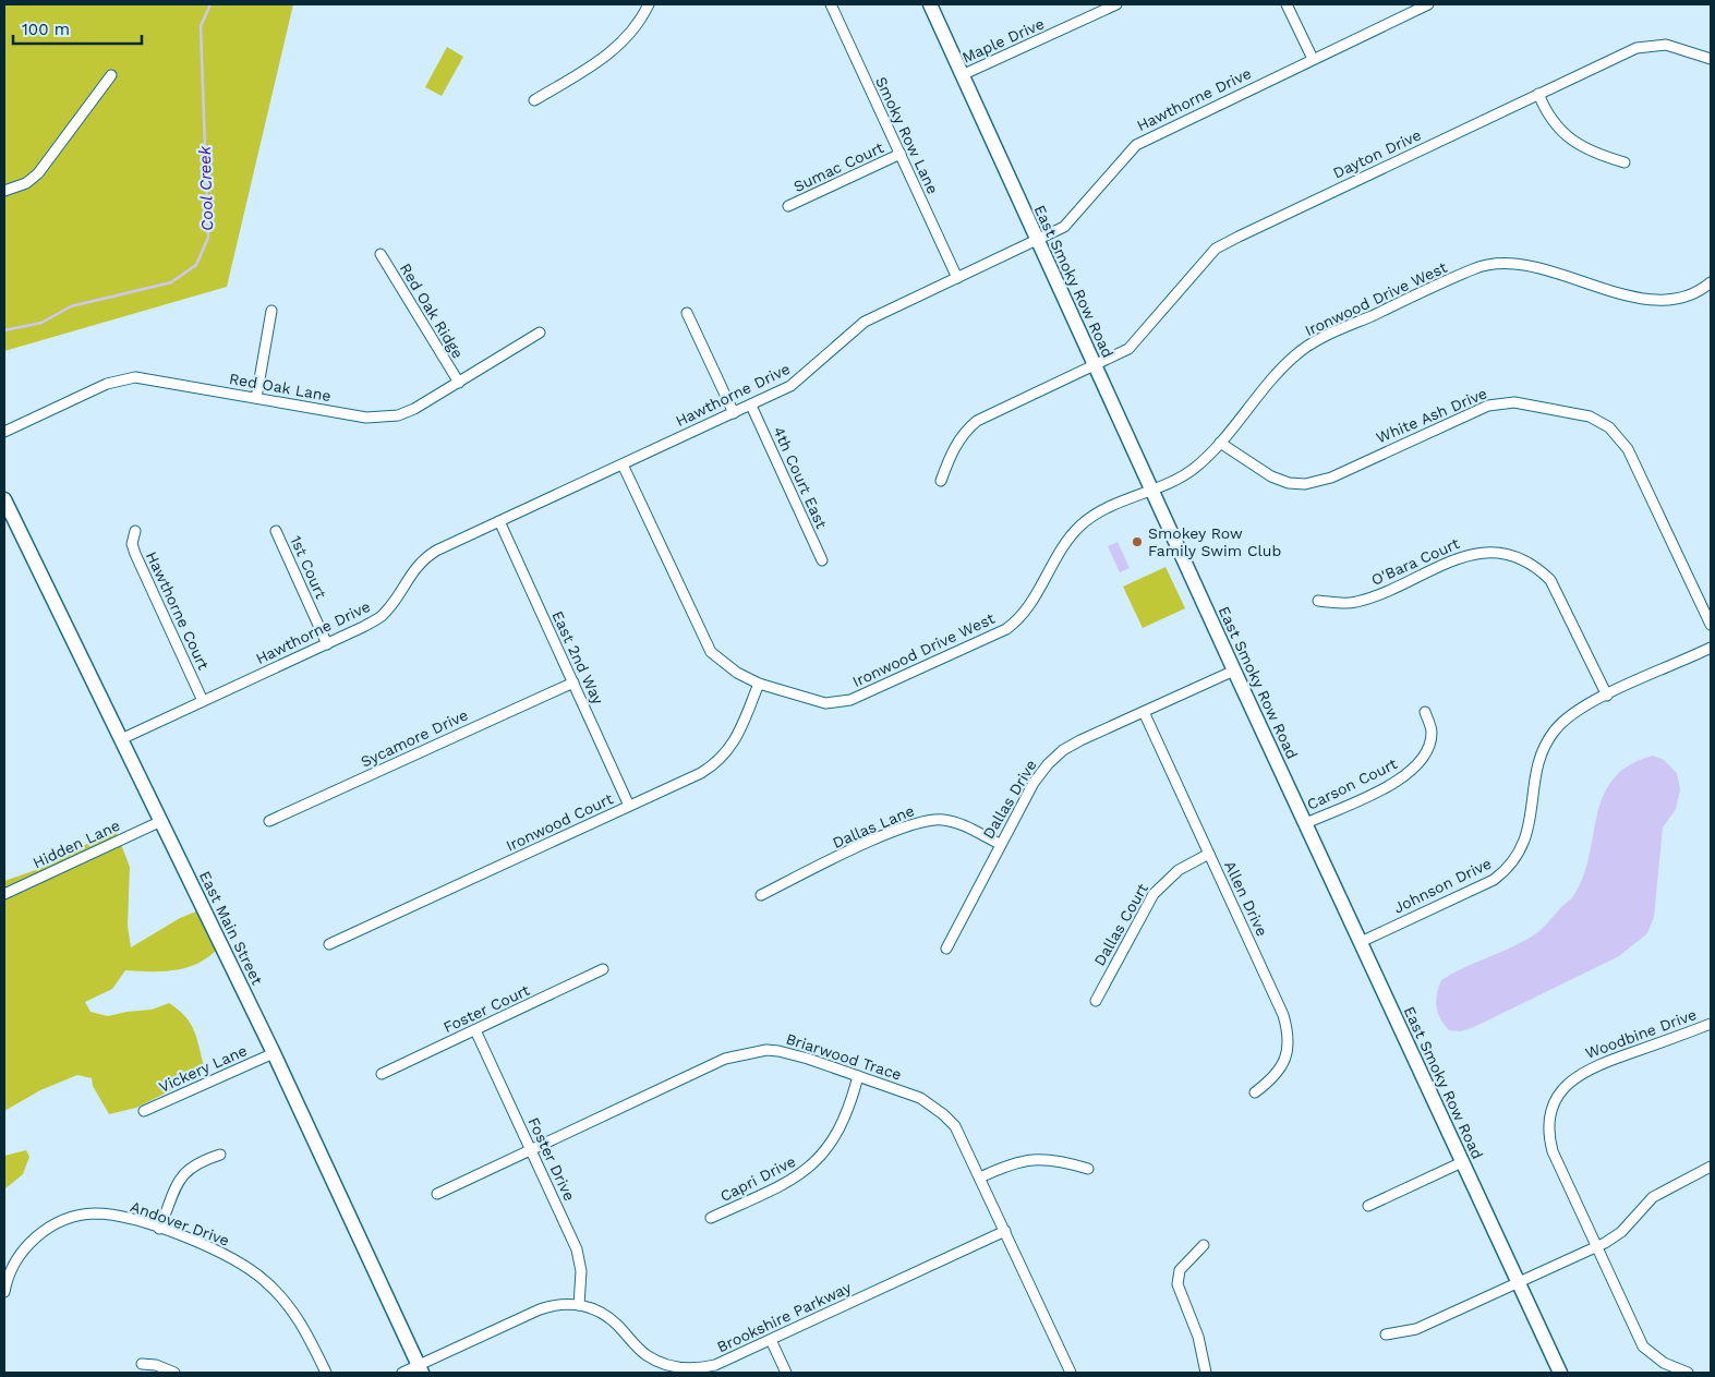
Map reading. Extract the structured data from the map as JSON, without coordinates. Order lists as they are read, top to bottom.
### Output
{
  "streets": {
    "street": [
      "Maple Drive",
      "Hawthorne Drive",
      "Smoky Row Lane",
      "Dayton Drive",
      "Sumac Court",
      "East Smoky Row Road",
      "Ironwood Drive West",
      "Red Oak Ridge",
      "Red Oak Lane",
      "White Ash Drive",
      "4th Court East",
      "O'Bara Court",
      "1st Court",
      "Hawthorne Court",
      "East 2nd Way",
      "Sycamore Drive",
      "Carson Court",
      "Dallas Drive",
      "Ironwood Court",
      "Dallas Lane",
      "Hidden Lane",
      "Johnson Drive",
      "Allen Drive",
      "Dallas Court",
      "East Main Street",
      "Foster Court",
      "Woodbine Drive",
      "Briarwood Trace",
      "Vickery Lane",
      "Foster Drive",
      "Capri Drive",
      "Andover Drive",
      "Brookshire Parkway"
    ]
  },
  "crossings": [
    ["Maple Drive", "East Smoky Row Road"],
    ["Hawthorne Drive", "Smoky Row Lane"],
    ["Hawthorne Drive", "East Smoky Row Road"],
    ["Hawthorne Drive", "Ironwood Drive West"],
    ["Hawthorne Drive", "4th Court East"],
    ["Hawthorne Drive", "1st Court"],
    ["Hawthorne Drive", "Hawthorne Court"],
    ["Hawthorne Drive", "East 2nd Way"],
    ["Hawthorne Drive", "East Main Street"],
    ["Smoky Row Lane", "Sumac Court"],
    ["Dayton Drive", "East Smoky Row Road"],
    ["East Smoky Row Road", "Ironwood Drive West"],
    ["East Smoky Row Road", "Carson Court"],
    ["East Smoky Row Road", "Dallas Drive"],
    ["East Smoky Row Road", "Johnson Drive"],
    ["Ironwood Drive West", "White Ash Drive"],
    ["Ironwood Drive West", "Ironwood Court"],
    ["Red Oak Ridge", "Red Oak Lane"],
    ["O'Bara Court", "Johnson Drive"],
    ["East 2nd Way", "Sycamore Drive"],
    ["East 2nd Way", "Ironwood Court"],
    ["Dallas Drive", "Dallas Lane"],
    ["Dallas Drive", "Allen Drive"],
    ["Hidden Lane", "East Main Street"],
    ["Allen Drive", "Dallas Court"],
    ["East Main Street", "Vickery Lane"],
    ["East Main Street", "Brookshire Parkway"],
    ["Foster Court", "Foster Drive"],
    ["Briarwood Trace", "Foster Drive"],
    ["Briarwood Trace", "Capri Drive"],
    ["Briarwood Trace", "Brookshire Parkway"],
    ["Foster Drive", "Brookshire Parkway"]
  ],
  "water": ["Cool Creek"],
  "places": ["Smokey Row Family Swim Club"],
  "scale_bar": "100 m"
}
